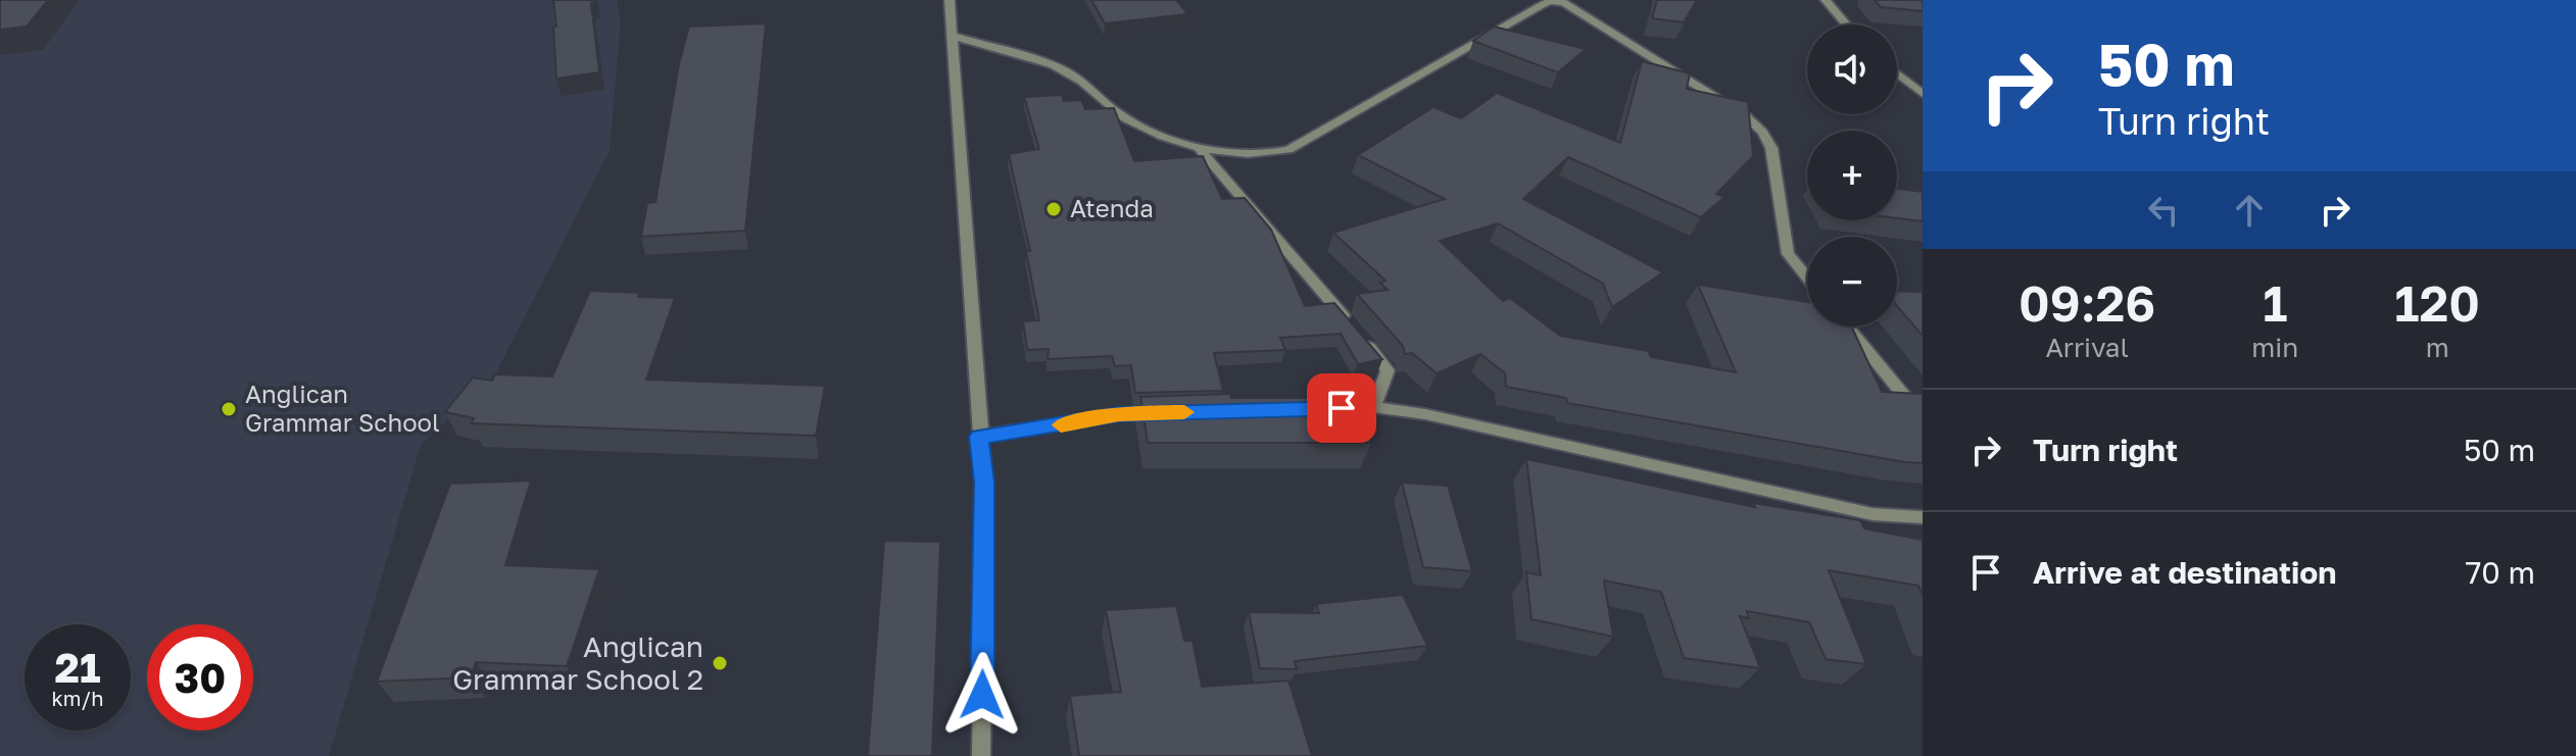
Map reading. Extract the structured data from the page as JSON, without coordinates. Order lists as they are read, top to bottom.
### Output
{
  "places": ["Atenda", "Anglican Grammar School", "Anglican Grammar School 2"],
  "page": {
    "turn": ["50 m", "Turn right"],
    "map_buttons": ["+", "−"],
    "eta": [
      "09:26",
      "Arrival",
      "1",
      "min",
      "120",
      "m"
    ],
    "list": [
      {
        "name": "Turn right",
        "value": "50 m"
      },
      {
        "name": "Arrive at destination",
        "value": "70 m"
      }
    ],
    "speed": "21 km/h",
    "limit": "30"
  }
}
